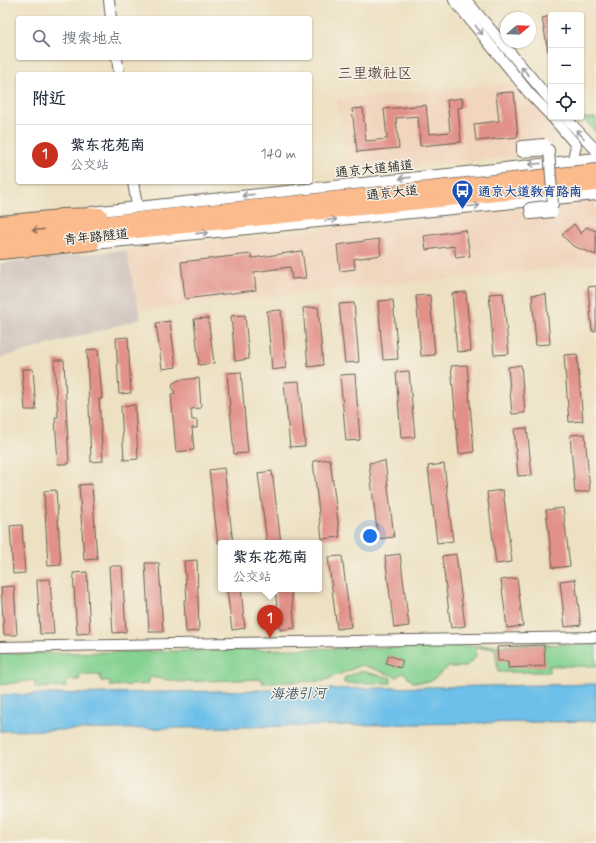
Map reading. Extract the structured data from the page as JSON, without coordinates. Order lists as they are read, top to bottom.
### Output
{
  "streets": {
    "highway": ["通京大道", "青年路隧道"],
    "street": ["通京大道辅道"]
  },
  "crossings": [
    ["通京大道", "青年路隧道"]
  ],
  "districts": ["三里墩社区"],
  "water": ["海港引河"],
  "places": {
    "bus stop": ["通京大道教育路南"]
  },
  "north": "right",
  "page": {
    "map_buttons": ["+", "−"],
    "search": "搜索地点",
    "heading": "附近",
    "list": [
      {
        "mark": "1",
        "name": "紫东花苑南",
        "note": "公交站",
        "value": "140 m"
      }
    ],
    "popup": ["紫东花苑南", "公交站"],
    "pins": "1"
  }
}
